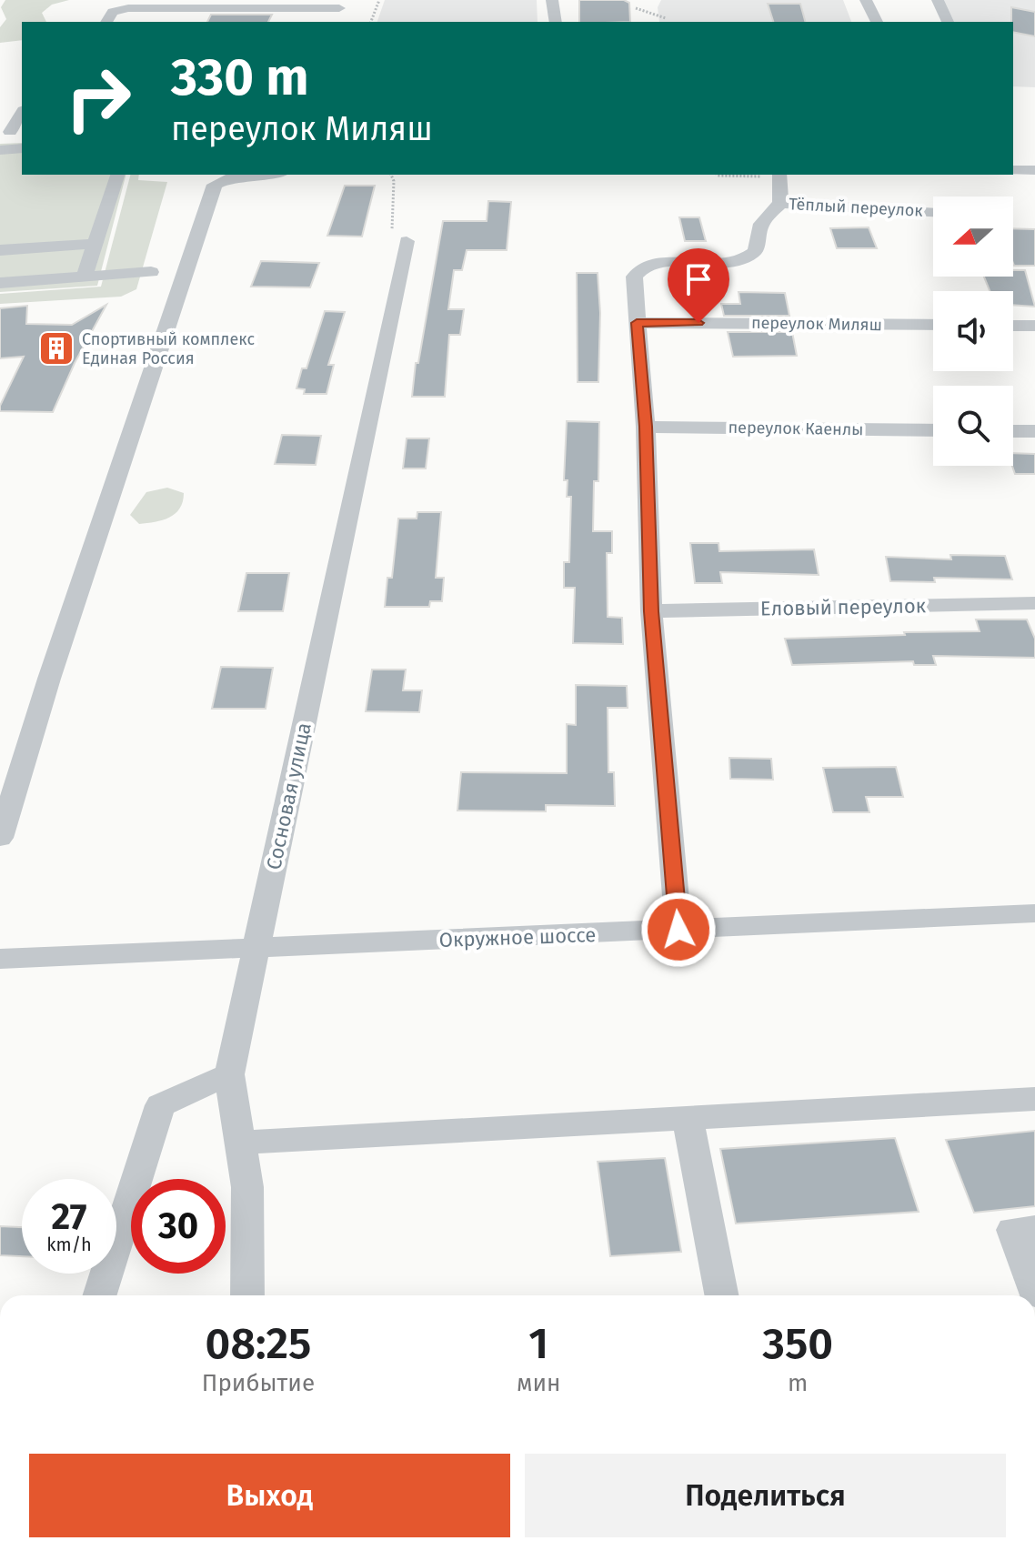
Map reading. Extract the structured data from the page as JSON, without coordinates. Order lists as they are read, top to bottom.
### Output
{
  "streets": {
    "street": [
      "Тёплый переулок",
      "переулок Миляш",
      "переулок Каенлы",
      "Еловый переулок",
      "Сосновая улица",
      "Окружное шоссе"
    ]
  },
  "crossings": [
    ["Тёплый переулок", "переулок Миляш"],
    ["Сосновая улица", "Окружное шоссе"]
  ],
  "places": {
    "building": ["Спортивный комплекс Единая Россия"]
  },
  "north": "left",
  "page": {
    "turn": ["330 m", "переулок Миляш"],
    "speed": "27 km/h",
    "limit": "30",
    "eta": [
      "08:25",
      "Прибытие",
      "1",
      "мин",
      "350",
      "m"
    ],
    "buttons": ["Выход", "Поделиться"]
  }
}
